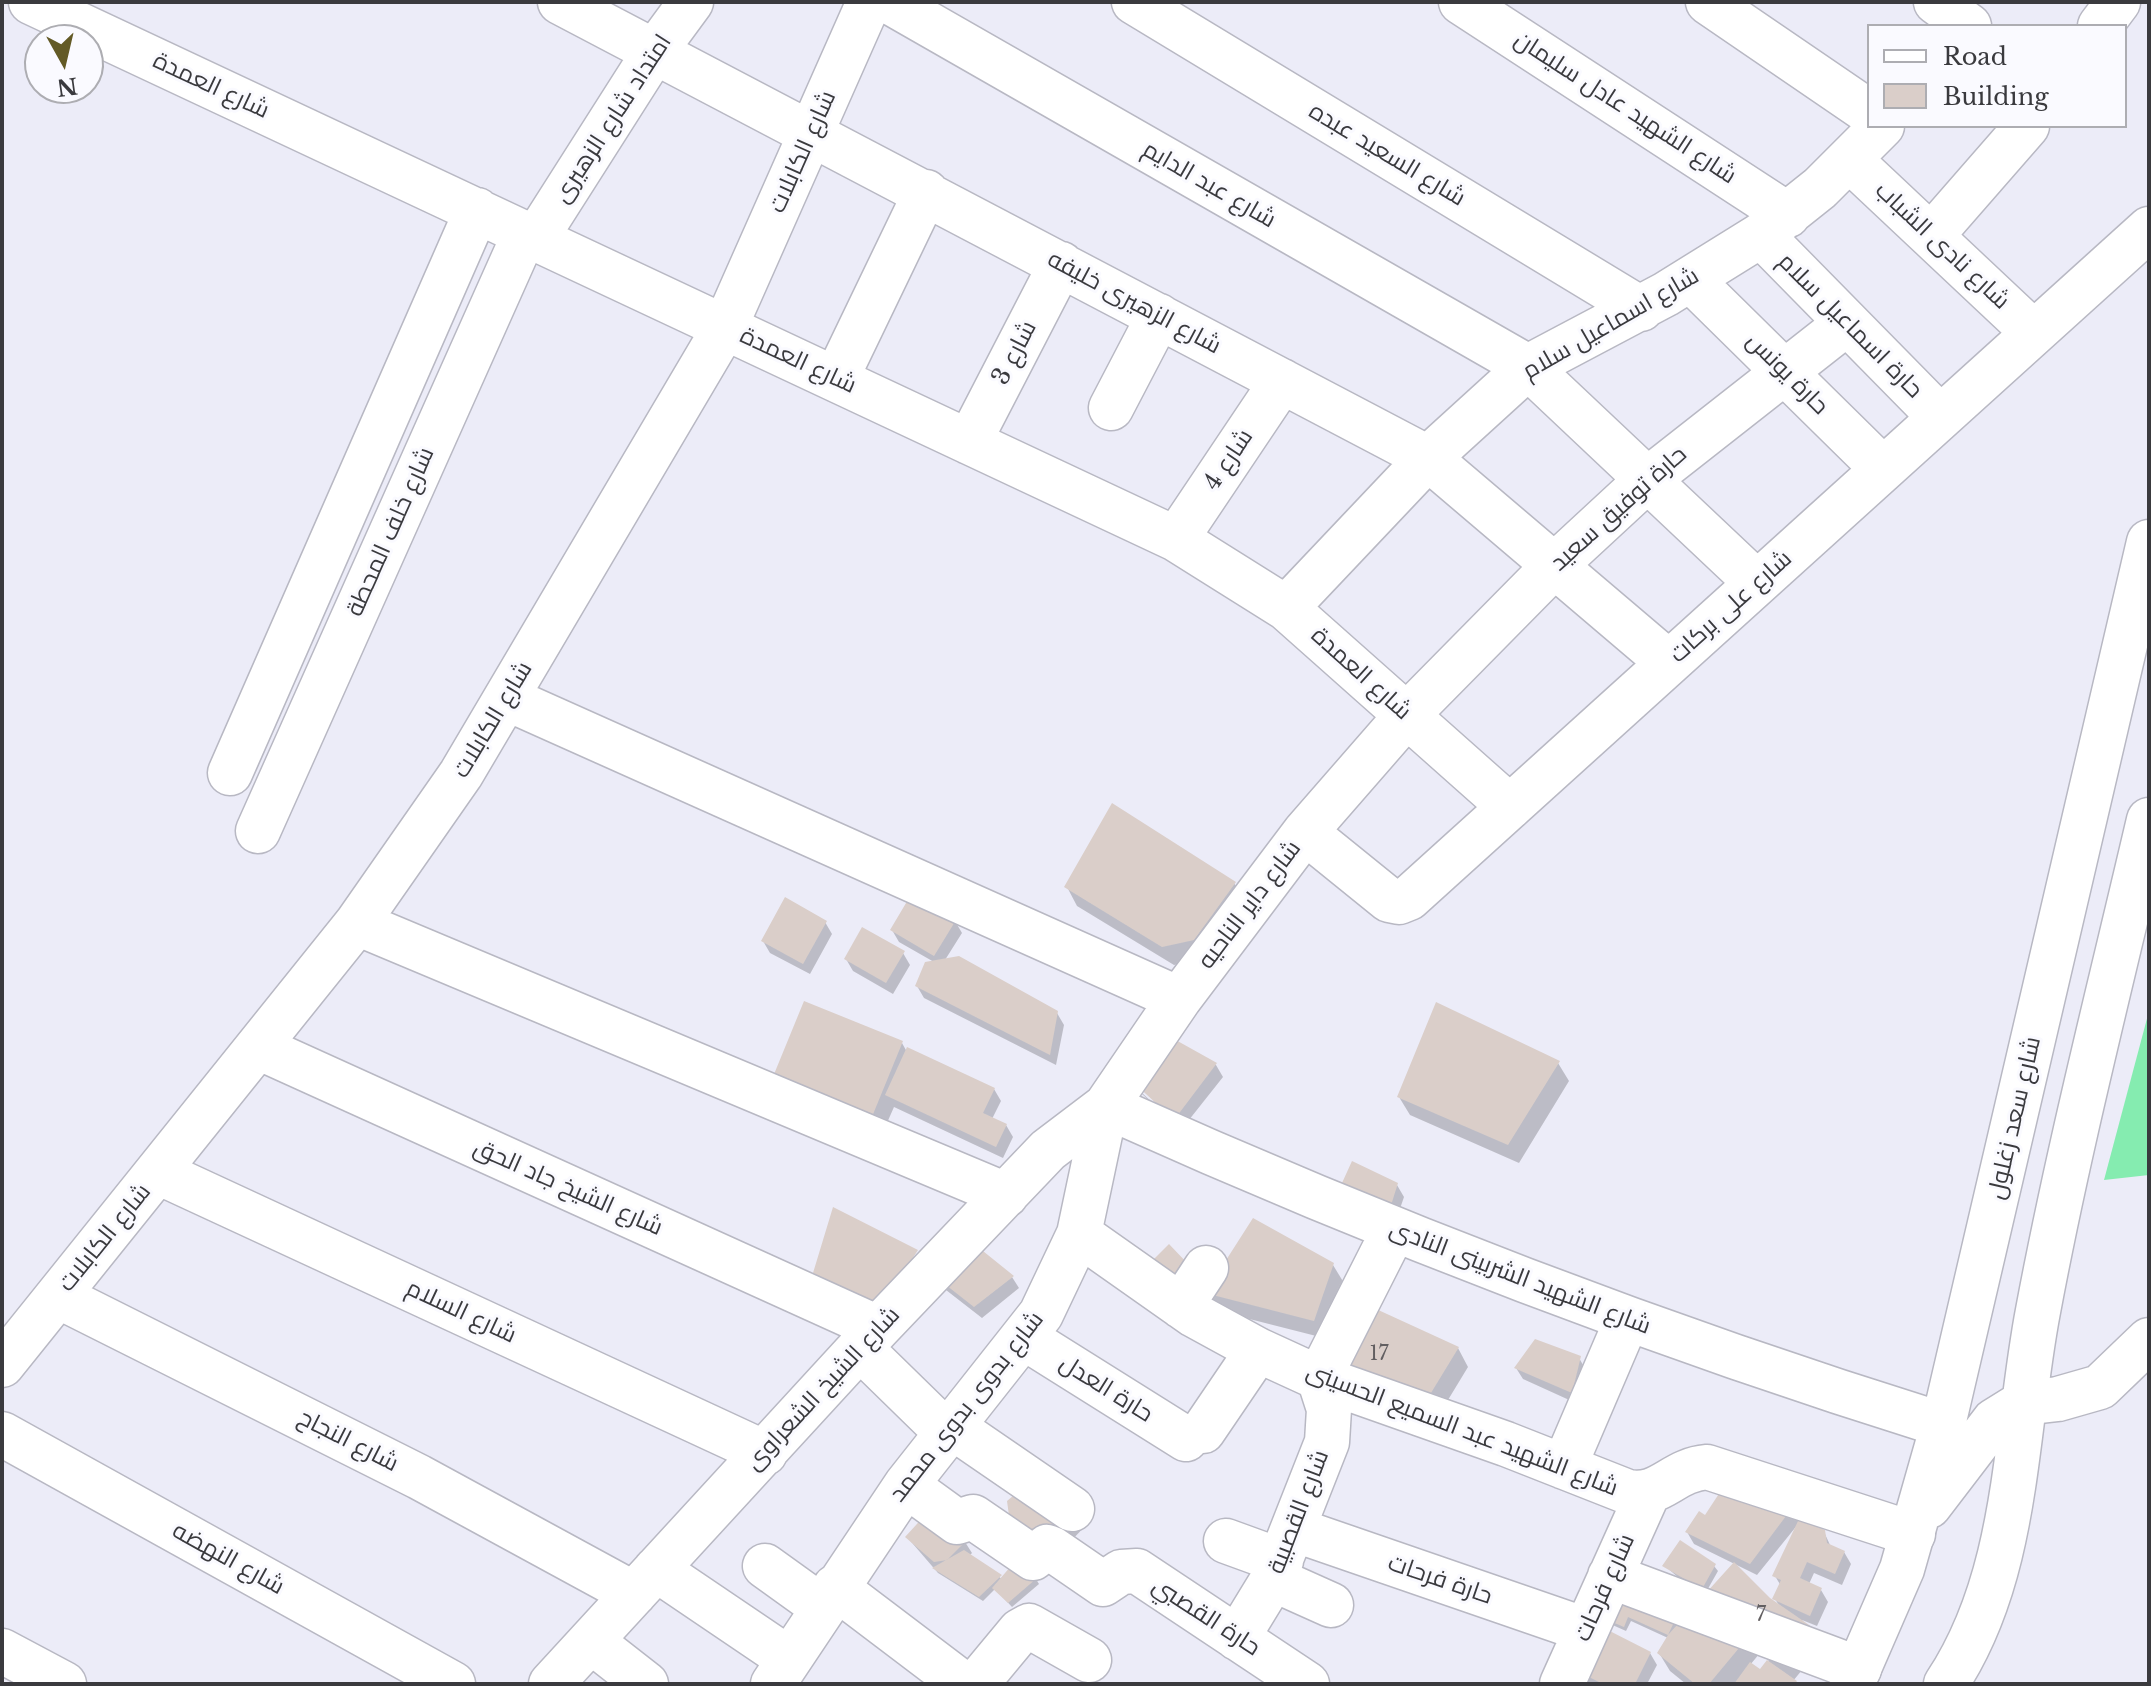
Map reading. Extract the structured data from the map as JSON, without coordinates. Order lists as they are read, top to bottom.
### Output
{
  "streets": {
    "street": [
      "شارع العمدة",
      "شارع الشهيد عادل سليمان",
      "امتداد شارع الزهيرى",
      "شارع الكابلات",
      "شارع السعيد عبده",
      "شارع عبد الدايم",
      "شارع نادى الشباب",
      "شارع الزهيرى خليفه",
      "شارع اسماعيل سلام",
      "حارة اسماعيل سلام",
      "شارع 3",
      "حارة يونس",
      "شارع 4",
      "حارة توفيق سعيد",
      "شارع خلف المحطة",
      "شارع على بركات",
      "شارع داير الناحيه",
      "شارع سعد زغلول",
      "شارع الشيخ جاد الحق",
      "شارع الشهيد الشربينى النادى",
      "شارع السلام",
      "شارع الشيخ الشعراوى",
      "حارة العدل",
      "شارع بدوى بدوى محمد",
      "شارع الشهيد عبد السميع الحسينى",
      "شارع النجاح",
      "شارع القصبية",
      "شارع النهضه",
      "حارة فرحات",
      "شارع فرحات",
      "حارة القصبي"
    ]
  },
  "crossings": [
    ["شارع العمدة", "امتداد شارع الزهيرى"],
    ["شارع العمدة", "شارع الكابلات"],
    ["شارع العمدة", "شارع اسماعيل سلام"],
    ["شارع العمدة", "شارع 3"],
    ["شارع العمدة", "شارع 4"],
    ["شارع العمدة", "حارة توفيق سعيد"],
    ["شارع العمدة", "شارع خلف المحطة"],
    ["شارع العمدة", "شارع على بركات"],
    ["شارع العمدة", "شارع داير الناحيه"],
    ["شارع الشهيد عادل سليمان", "شارع اسماعيل سلام"],
    ["شارع الشهيد عادل سليمان", "حارة اسماعيل سلام"],
    ["امتداد شارع الزهيرى", "شارع الزهيرى خليفه"],
    ["امتداد شارع الزهيرى", "شارع خلف المحطة"],
    ["شارع الكابلات", "شارع الزهيرى خليفه"],
    ["شارع الكابلات", "شارع الشيخ جاد الحق"],
    ["شارع الكابلات", "شارع السلام"],
    ["شارع الكابلات", "شارع النجاح"],
    ["شارع السعيد عبده", "شارع اسماعيل سلام"],
    ["شارع عبد الدايم", "شارع اسماعيل سلام"],
    ["شارع عبد الدايم", "حارة توفيق سعيد"],
    ["شارع عبد الدايم", "شارع على بركات"],
    ["شارع نادى الشباب", "شارع اسماعيل سلام"],
    ["شارع نادى الشباب", "شارع على بركات"],
    ["شارع الزهيرى خليفه", "شارع اسماعيل سلام"],
    ["شارع الزهيرى خليفه", "شارع 3"],
    ["شارع الزهيرى خليفه", "شارع 4"],
    ["شارع الزهيرى خليفه", "حارة توفيق سعيد"],
    ["شارع الزهيرى خليفه", "شارع على بركات"],
    ["شارع اسماعيل سلام", "حارة اسماعيل سلام"],
    ["شارع اسماعيل سلام", "حارة يونس"],
    ["حارة اسماعيل سلام", "حارة توفيق سعيد"],
    ["حارة اسماعيل سلام", "شارع على بركات"],
    ["حارة يونس", "حارة توفيق سعيد"],
    ["حارة يونس", "شارع على بركات"],
    ["حارة توفيق سعيد", "شارع داير الناحيه"],
    ["شارع على بركات", "شارع داير الناحيه"],
    ["شارع داير الناحيه", "شارع الشهيد الشربينى النادى"],
    ["شارع داير الناحيه", "شارع الشيخ الشعراوى"],
    ["شارع داير الناحيه", "شارع بدوى بدوى محمد"],
    ["شارع سعد زغلول", "شارع الشهيد الشربينى النادى"],
    ["شارع سعد زغلول", "شارع الشهيد عبد السميع الحسينى"],
    ["شارع الشيخ جاد الحق", "شارع الشيخ الشعراوى"],
    ["شارع الشيخ جاد الحق", "شارع بدوى بدوى محمد"],
    ["شارع الشهيد الشربينى النادى", "شارع الشيخ الشعراوى"],
    ["شارع الشهيد الشربينى النادى", "شارع بدوى بدوى محمد"],
    ["شارع السلام", "شارع الشيخ الشعراوى"],
    ["شارع الشيخ الشعراوى", "شارع بدوى بدوى محمد"],
    ["شارع الشيخ الشعراوى", "شارع النجاح"],
    ["حارة العدل", "شارع بدوى بدوى محمد"],
    ["حارة العدل", "شارع الشهيد عبد السميع الحسينى"],
    ["شارع بدوى بدوى محمد", "شارع الشهيد عبد السميع الحسينى"],
    ["شارع بدوى بدوى محمد", "شارع النجاح"],
    ["شارع بدوى بدوى محمد", "حارة القصبي"],
    ["شارع الشهيد عبد السميع الحسينى", "شارع القصبية"],
    ["شارع الشهيد عبد السميع الحسينى", "شارع فرحات"],
    ["شارع القصبية", "حارة فرحات"],
    ["شارع القصبية", "حارة القصبي"],
    ["حارة فرحات", "شارع فرحات"]
  ],
  "house_numbers": ["17", "7"],
  "legend": ["Road", "Building"],
  "north": "bottom"
}
